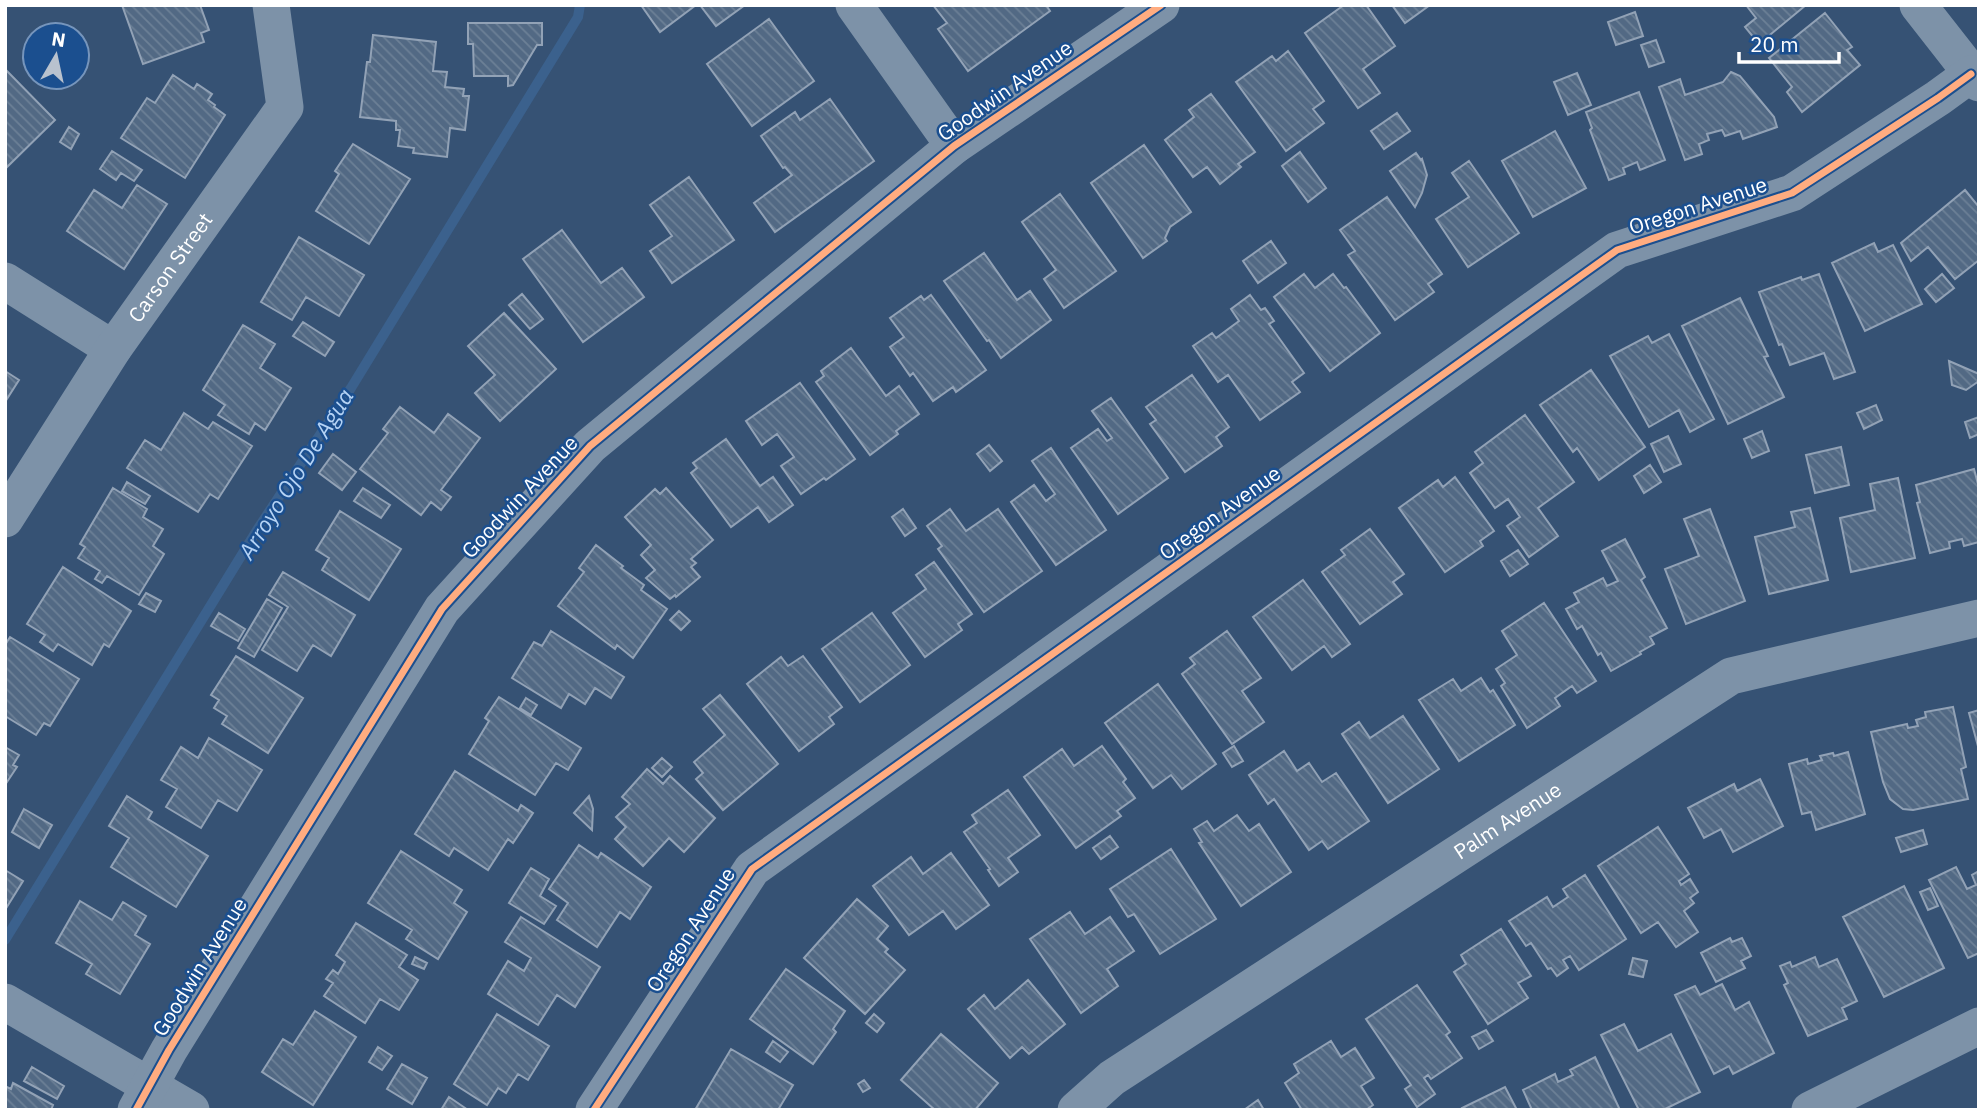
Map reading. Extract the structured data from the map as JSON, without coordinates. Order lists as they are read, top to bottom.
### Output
{
  "streets": {
    "street": [
      "Goodwin Avenue",
      "Oregon Avenue",
      "Carson Street",
      "Palm Avenue"
    ]
  },
  "water": ["Arroyo Ojo De Agua"],
  "scale_bar": "20 m",
  "north": "top"
}
